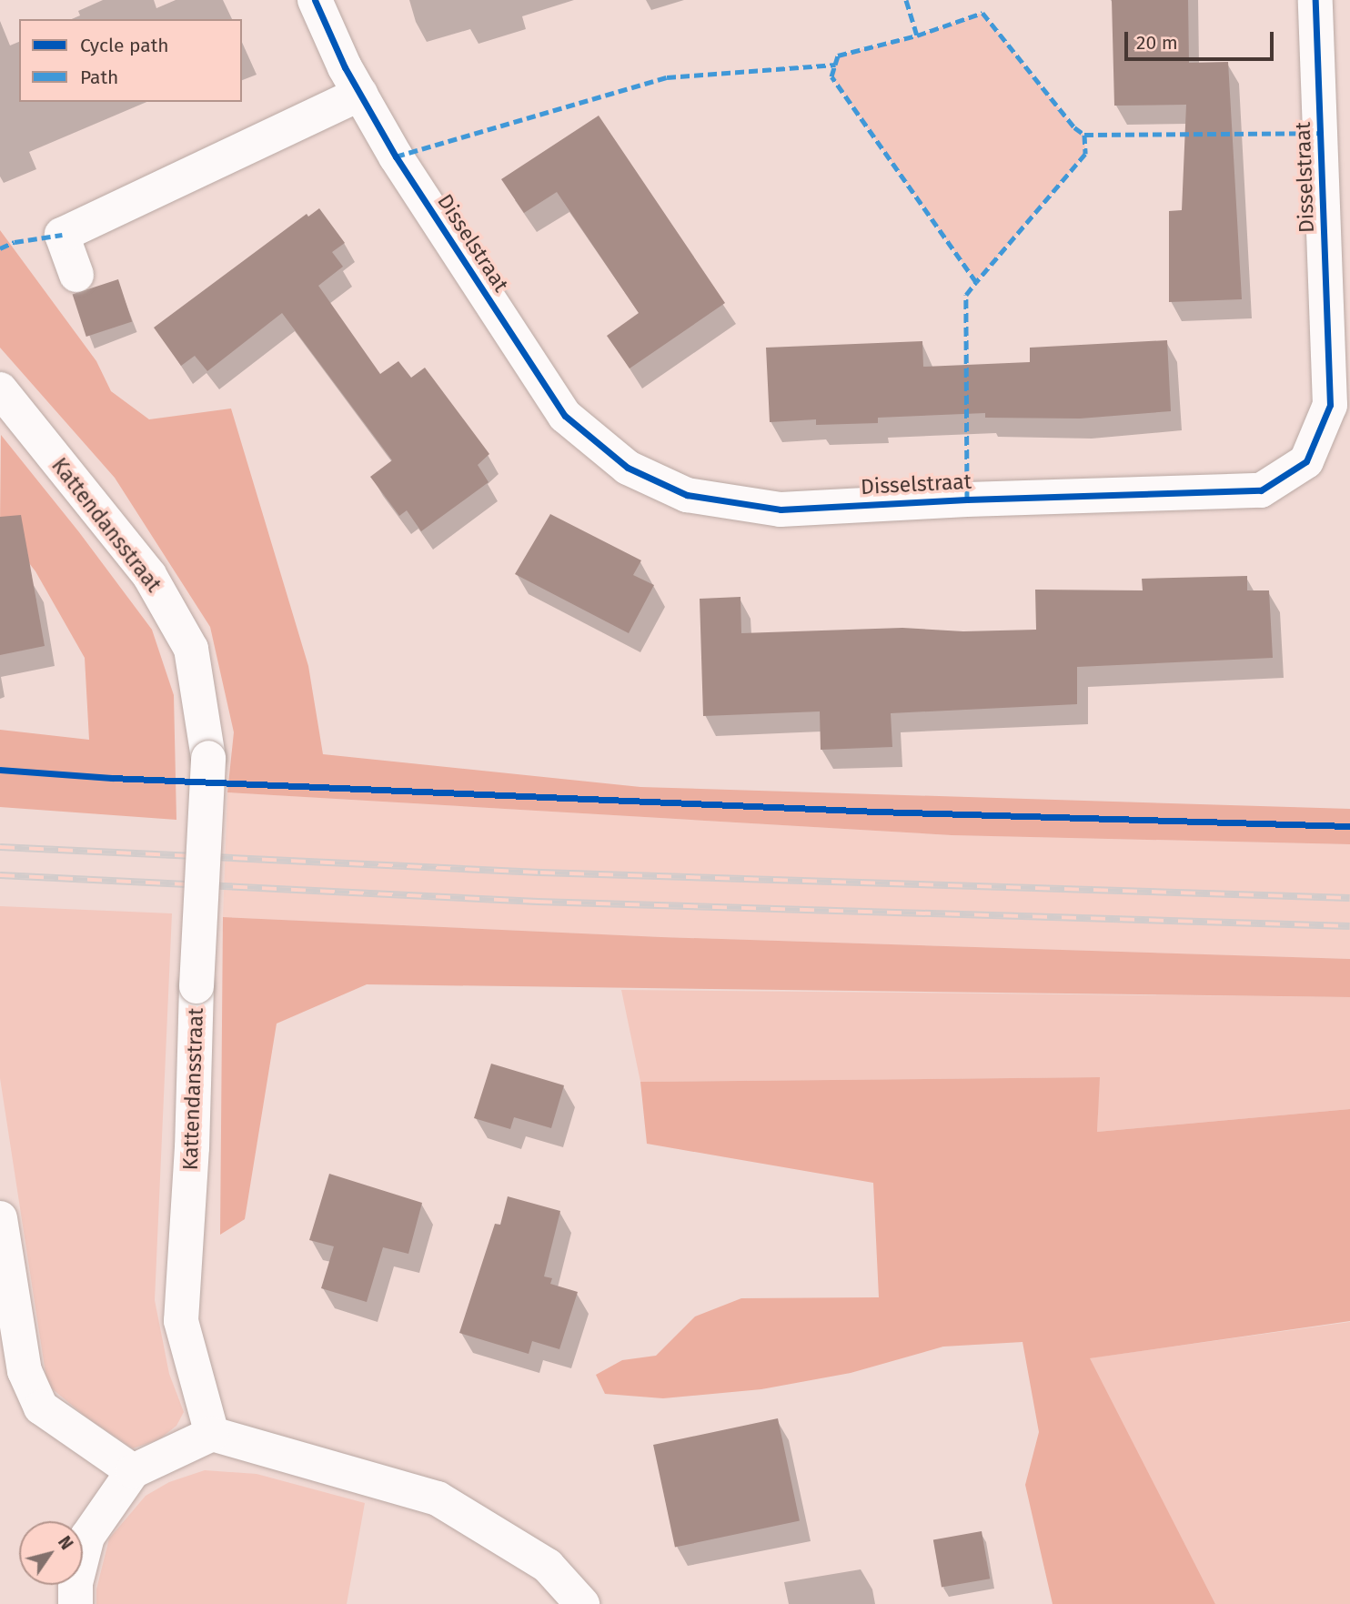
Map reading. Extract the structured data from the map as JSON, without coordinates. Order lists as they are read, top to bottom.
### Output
{
  "streets": {
    "street": ["Disselstraat", "Kattendansstraat"]
  },
  "legend": ["Cycle path", "Path"],
  "scale_bar": "20 m",
  "north": "top right"
}
